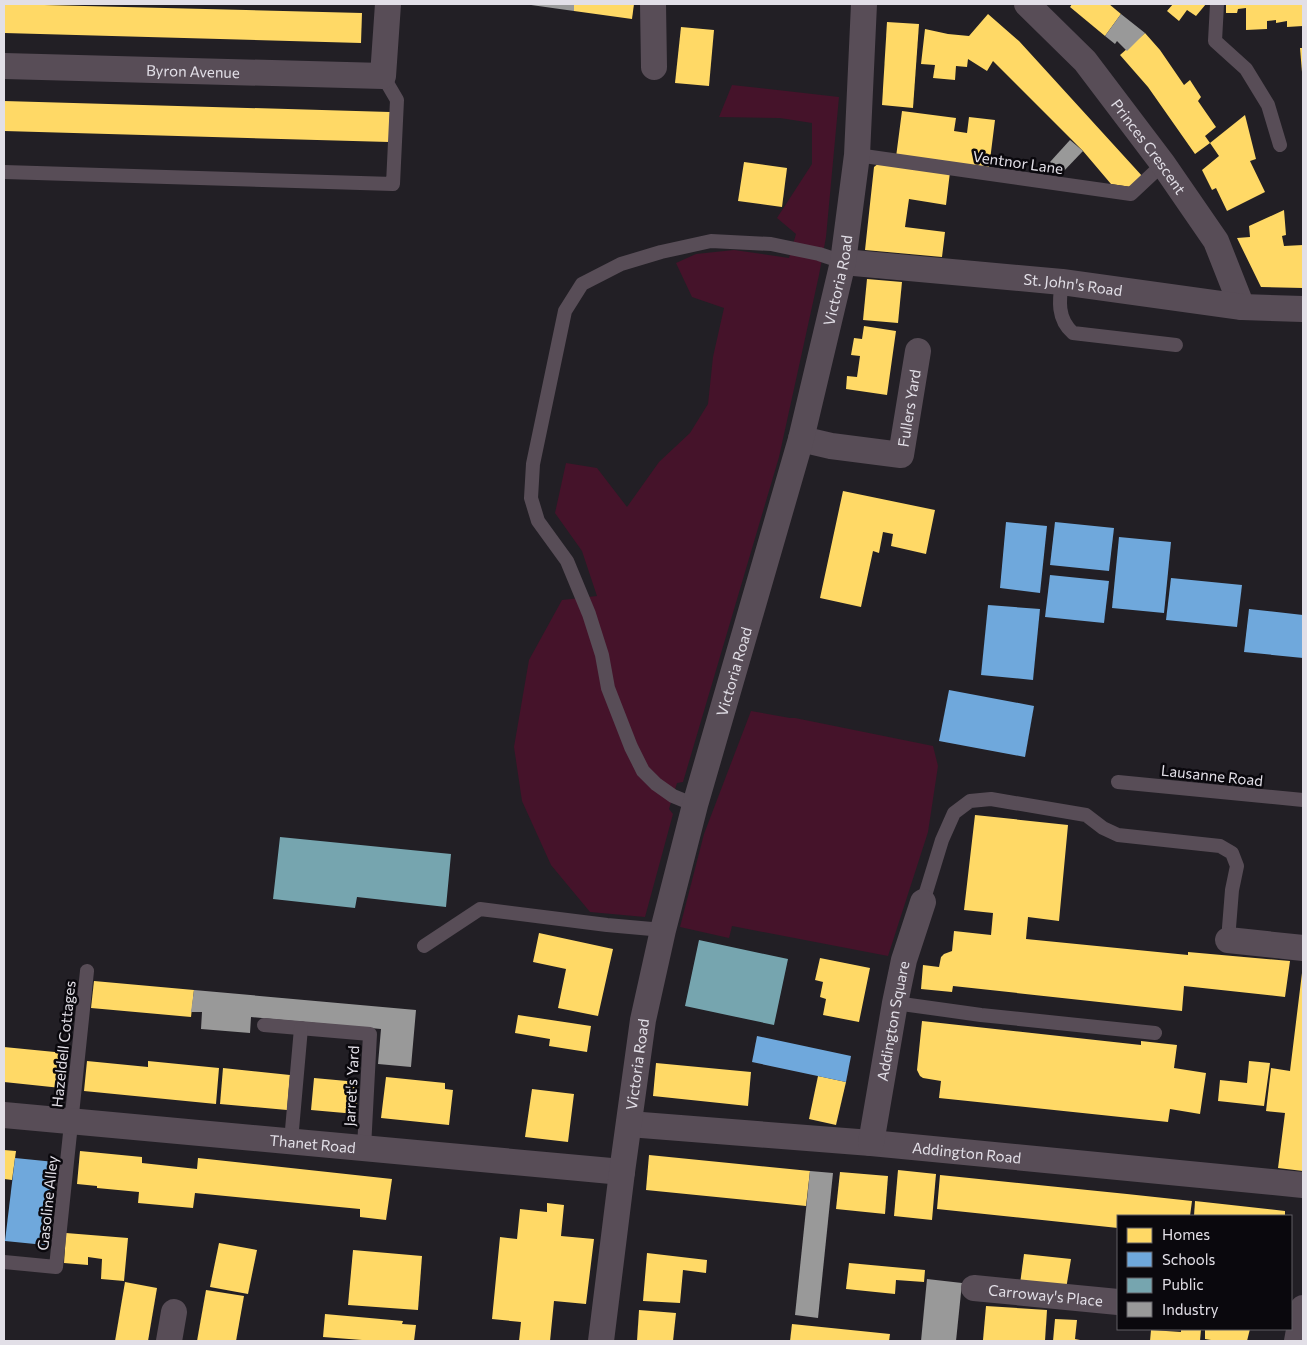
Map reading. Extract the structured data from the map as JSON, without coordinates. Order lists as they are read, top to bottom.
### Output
{
  "streets": {
    "street": [
      "Byron Avenue",
      "Princes Crescent",
      "Victoria Road",
      "St. John's Road",
      "Fullers Yard",
      "Addington Square",
      "Thanet Road",
      "Addington Road",
      "Carroway's Place"
    ],
    "lane": [
      "Ventnor Lane",
      "Lausanne Road",
      "Hazeldell Cottages",
      "Jarret's Yard",
      "Gasoline Alley"
    ]
  },
  "crossings": [
    ["Princes Crescent", "Ventnor Lane"],
    ["Princes Crescent", "St. John's Road"],
    ["Ventnor Lane", "Victoria Road"],
    ["Victoria Road", "St. John's Road"],
    ["Victoria Road", "Fullers Yard"],
    ["Victoria Road", "Thanet Road"],
    ["Victoria Road", "Addington Road"],
    ["Addington Square", "Addington Road"],
    ["Hazeldell Cottages", "Thanet Road"],
    ["Hazeldell Cottages", "Gasoline Alley"],
    ["Jarret's Yard", "Thanet Road"],
    ["Thanet Road", "Gasoline Alley"]
  ],
  "legend": [
    "Homes",
    "Schools",
    "Public",
    "Industry"
  ]
}
